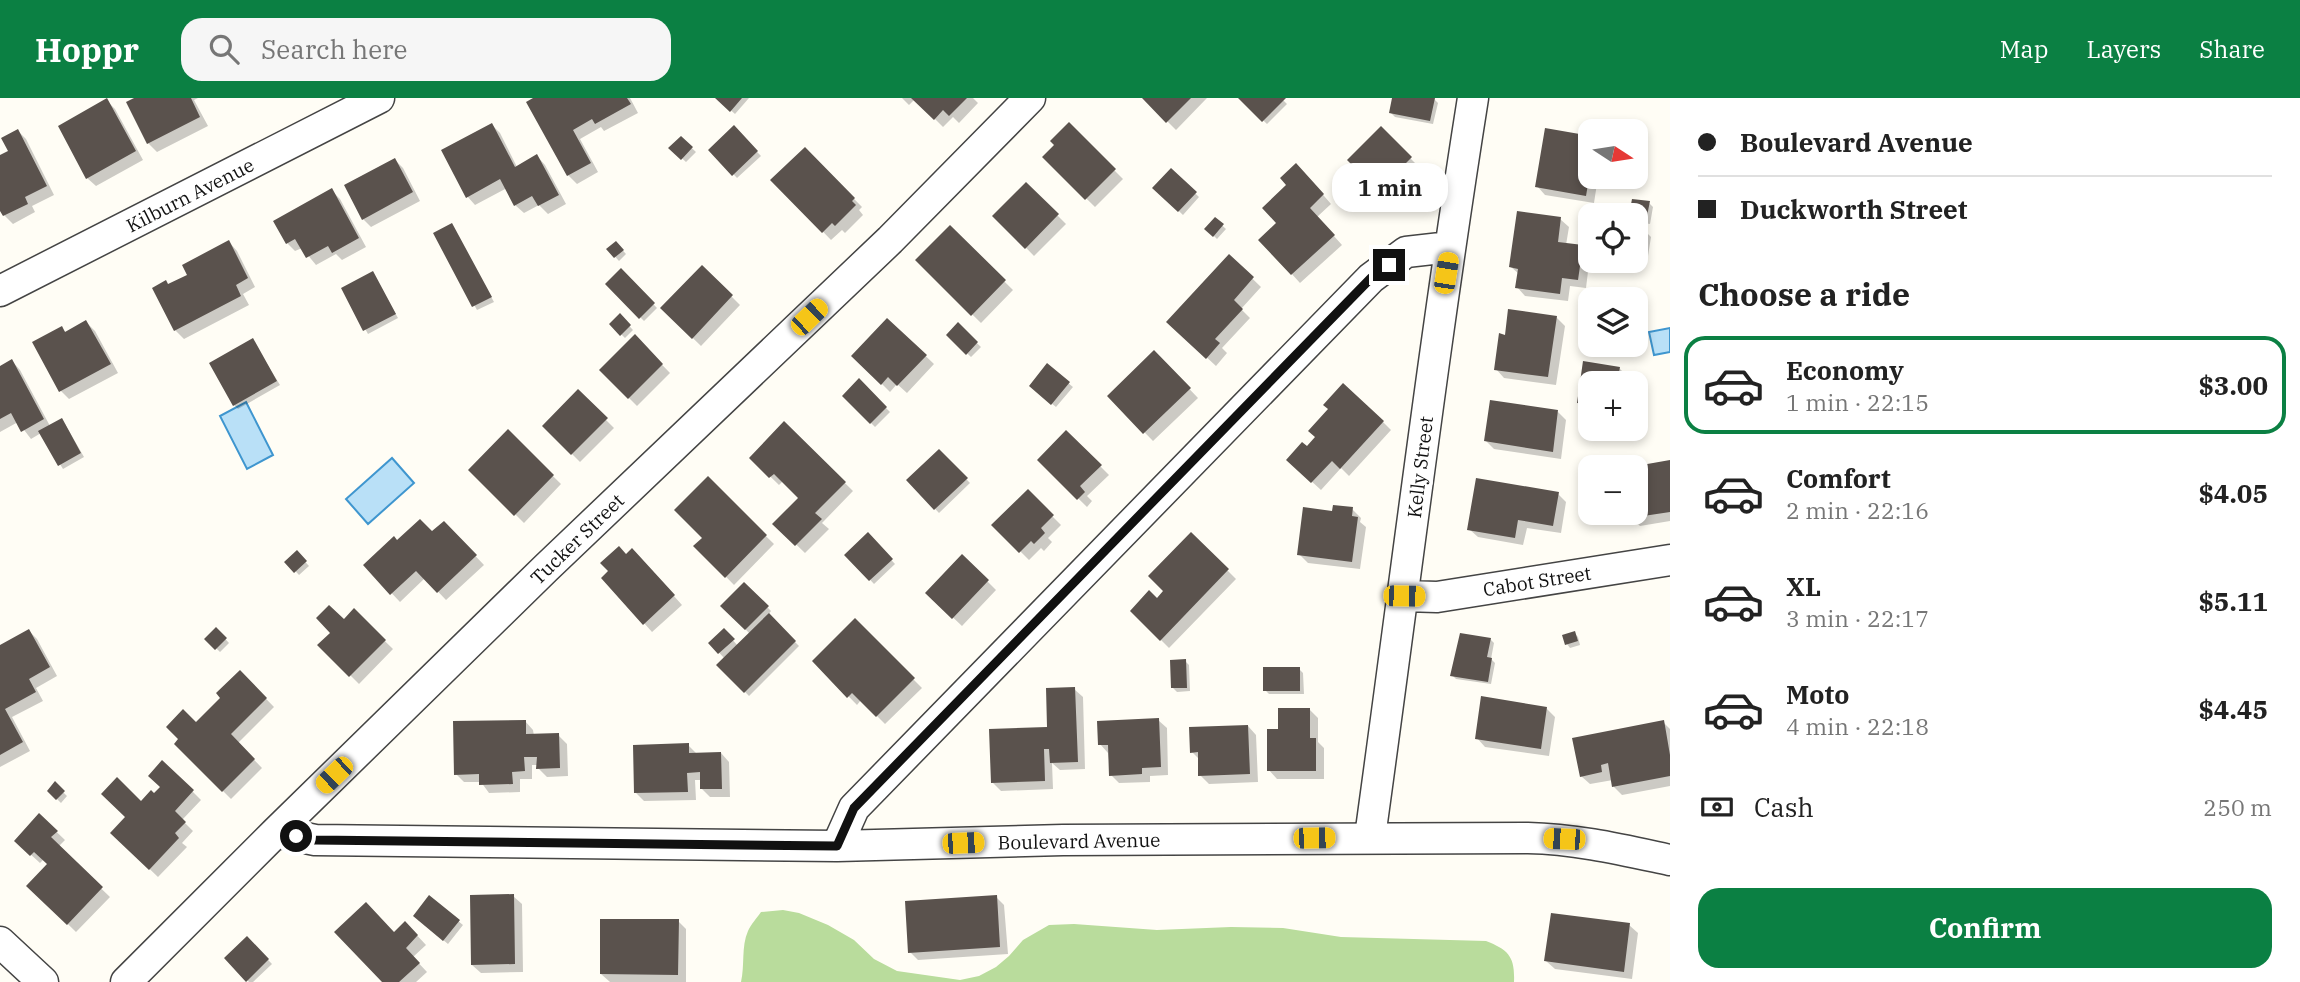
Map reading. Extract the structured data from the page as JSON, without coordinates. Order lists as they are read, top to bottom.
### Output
{
  "streets": {
    "street": [
      "Kilburn Avenue",
      "Kelly Street",
      "Tucker Street",
      "Cabot Street",
      "Boulevard Avenue"
    ]
  },
  "crossings": [
    ["Kelly Street", "Cabot Street"],
    ["Kelly Street", "Boulevard Avenue"],
    ["Tucker Street", "Boulevard Avenue"]
  ],
  "north": "right",
  "page": {
    "header": "Hoppr",
    "search": "Search here",
    "nav": ["Map", "Layers", "Share"],
    "banner": ["Boulevard Avenue", "Duckworth Street"],
    "map_buttons": ["+", "−"],
    "bubble": "1 min",
    "heading": "Choose a ride",
    "list": [
      {
        "name": "Economy",
        "note": "1 min · 22:15",
        "value": "$3.00"
      },
      {
        "name": "Comfort",
        "note": "2 min · 22:16",
        "value": "$4.05"
      },
      {
        "name": "XL",
        "note": "3 min · 22:17",
        "value": "$5.11"
      },
      {
        "name": "Moto",
        "note": "4 min · 22:18",
        "value": "$4.45"
      }
    ],
    "pay": ["Cash", "250 m"],
    "buttons": "Confirm"
  }
}
